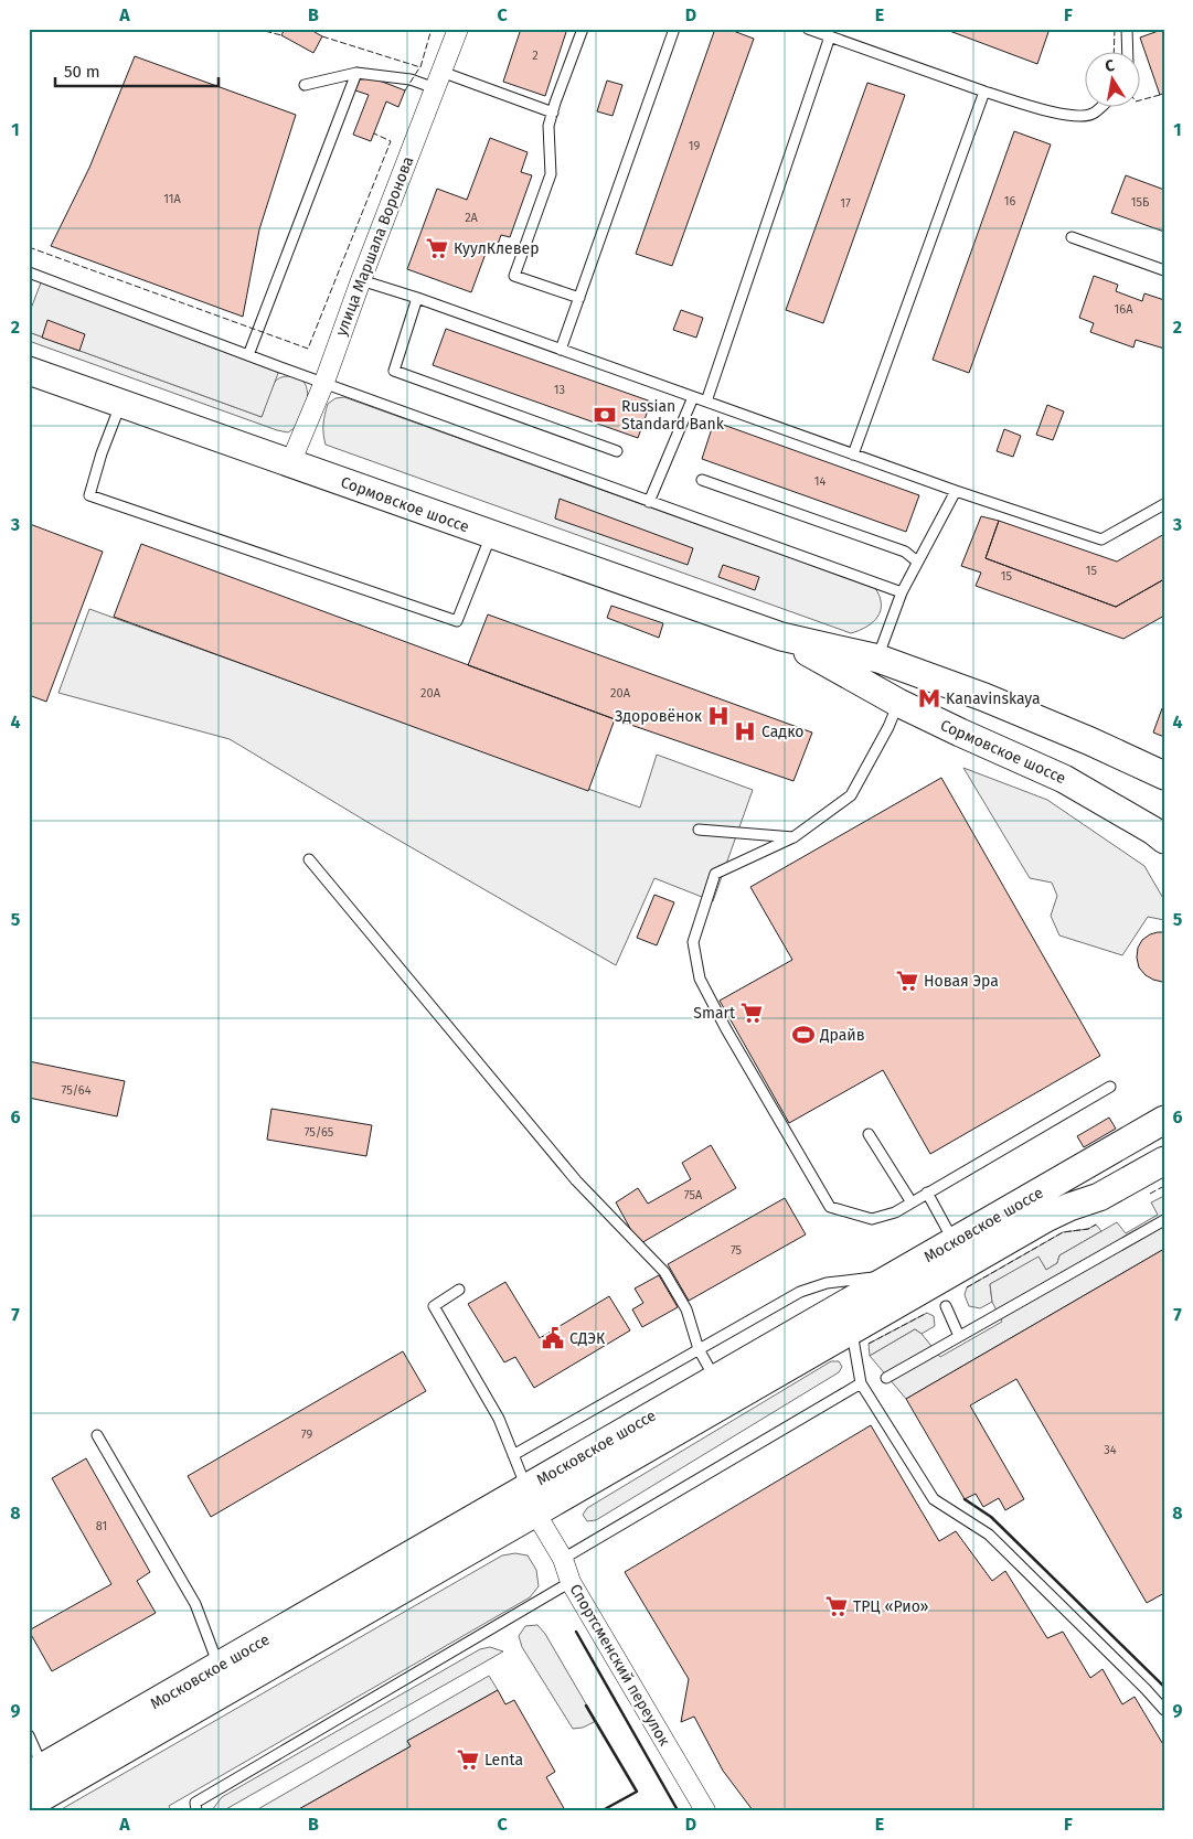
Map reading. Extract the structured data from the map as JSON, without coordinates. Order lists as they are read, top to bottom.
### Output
{
  "streets": {
    "main road": ["Сормовское шоссе", "Московское шоссе"],
    "street": ["улица Маршала Воронова", "Спортсменский переулок"]
  },
  "crossings": [
    ["улица Маршала Воронова", "Сормовское шоссе"],
    ["Московское шоссе", "Спортсменский переулок"]
  ],
  "places": {
    "supermarket": [
      "КуулКлевер",
      "Новая Эра",
      "Smart",
      "ТРЦ «Рио»",
      "Lenta"
    ],
    "bank": ["Russian Standard Bank"],
    "metro station": ["Kanavinskaya"],
    "hospital": ["Здоровёнок", "Садко"],
    "sports": ["Драйв"],
    "public building": ["СДЭК"]
  },
  "house_numbers": [
    "2",
    "19",
    "11А",
    "16",
    "15Б",
    "17",
    "2А",
    "16А",
    "13",
    "14",
    "15",
    "15",
    "20А",
    "20А",
    "75/64",
    "75/65",
    "75А",
    "75",
    "79",
    "34",
    "81"
  ],
  "scale_bar": "50 m",
  "north": "top",
  "grid": {
    "columns": [
      "A",
      "B",
      "C",
      "D",
      "E",
      "F"
    ],
    "rows": [
      "1",
      "2",
      "3",
      "4",
      "5",
      "6",
      "7",
      "8",
      "9"
    ]
  }
}
